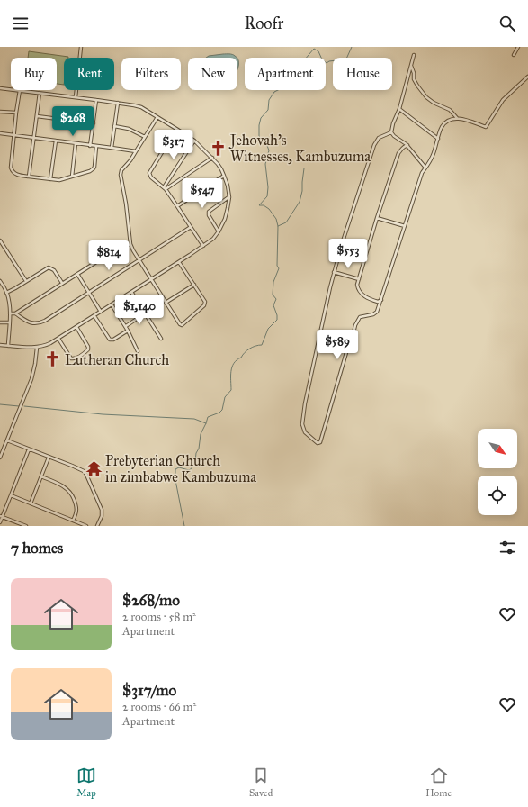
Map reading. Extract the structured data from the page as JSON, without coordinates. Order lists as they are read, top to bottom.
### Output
{
  "places": {
    "church": ["Jehovah’s Witnesses, Kambuzuma", "Lutheran Church"],
    "temple": ["Prebyterian Church in zimbabwe Kambuzuma"]
  },
  "north": "bottom right",
  "page": {
    "header": "Roofr",
    "chip": [
      "Buy",
      "Rent",
      "Filters",
      "New",
      "Apartment",
      "House"
    ],
    "price": [
      "$268",
      "$317",
      "$547",
      "$553",
      "$814",
      "$1,140",
      "$589"
    ],
    "heading": "7 homes",
    "list": [
      {
        "name": "$268/mo",
        "note": "2 rooms · 58 m² · Apartment"
      },
      {
        "name": "$317/mo",
        "note": "2 rooms · 66 m² · Apartment"
      }
    ],
    "tabs": ["Map", "Saved", "Home"]
  }
}
